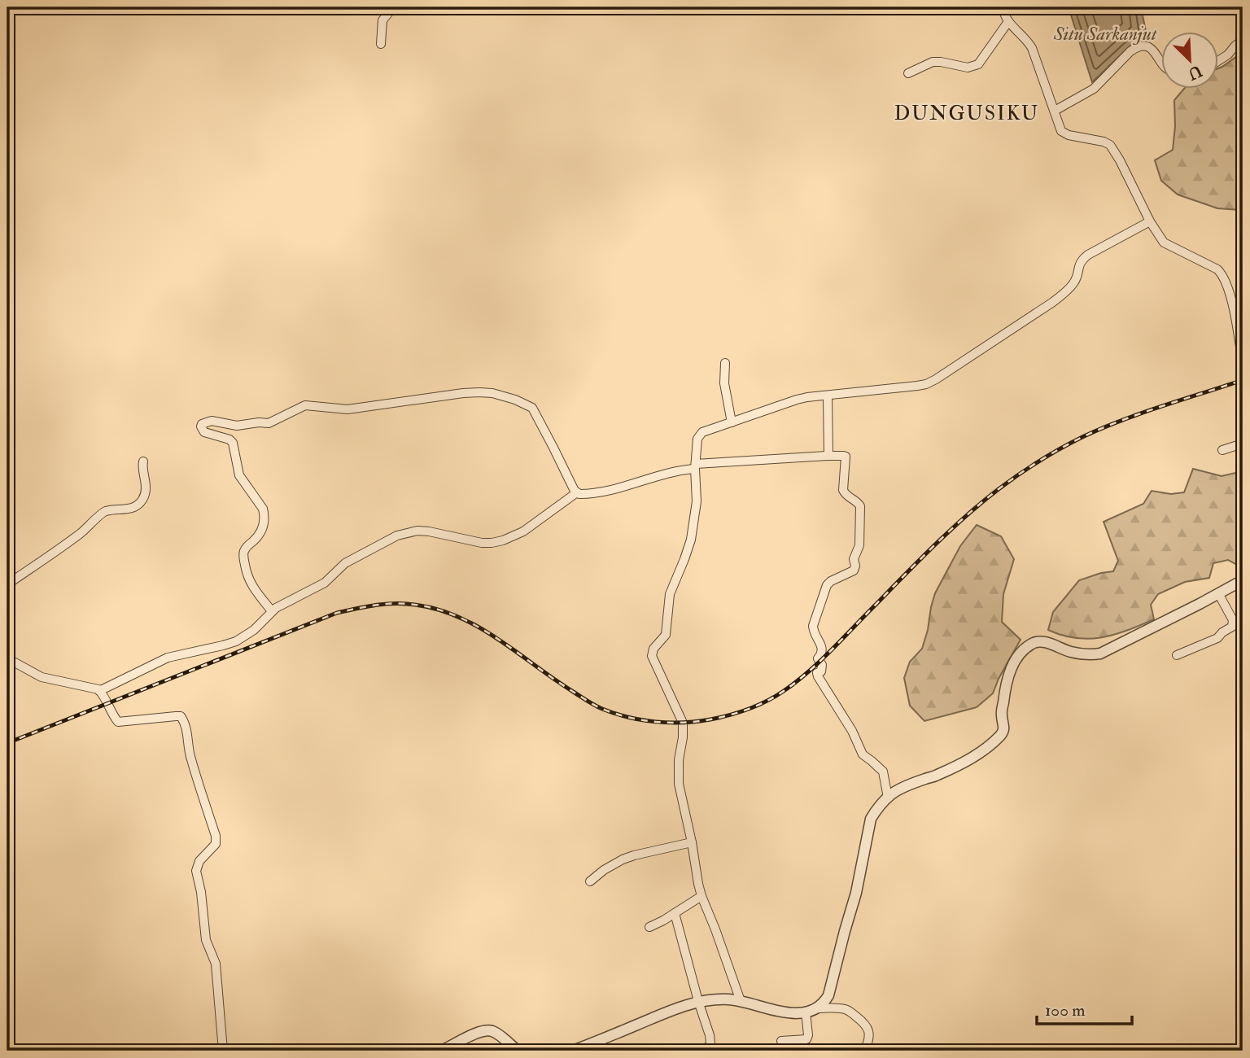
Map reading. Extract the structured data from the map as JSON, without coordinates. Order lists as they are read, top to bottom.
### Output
{
  "districts": ["DUNGUSIKU"],
  "water": ["Situ Sarkanjut"],
  "scale_bar": "100 m",
  "north": "bottom right"
}
